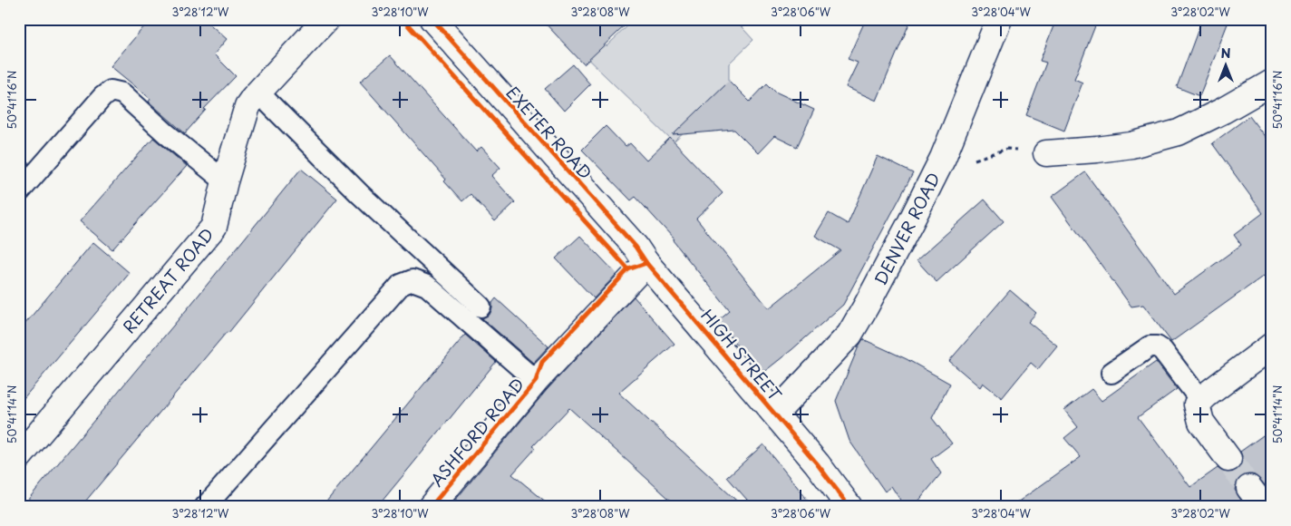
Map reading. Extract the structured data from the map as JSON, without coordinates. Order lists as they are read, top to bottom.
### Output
{
  "streets": {
    "street": [
      "EXETER ROAD",
      "DENVER ROAD",
      "RETREAT ROAD",
      "HIGH STREET",
      "ASHFORD ROAD"
    ]
  },
  "crossings": [
    ["EXETER ROAD", "HIGH STREET"],
    ["EXETER ROAD", "ASHFORD ROAD"],
    ["DENVER ROAD", "HIGH STREET"],
    ["HIGH STREET", "ASHFORD ROAD"]
  ],
  "north": "top",
  "coordinates": [
    "3°28'12\"W",
    "3°28'10\"W",
    "3°28'08\"W",
    "3°28'06\"W",
    "3°28'04\"W",
    "3°28'02\"W",
    "50°41'16\"N",
    "50°41'14\"N"
  ]
}
